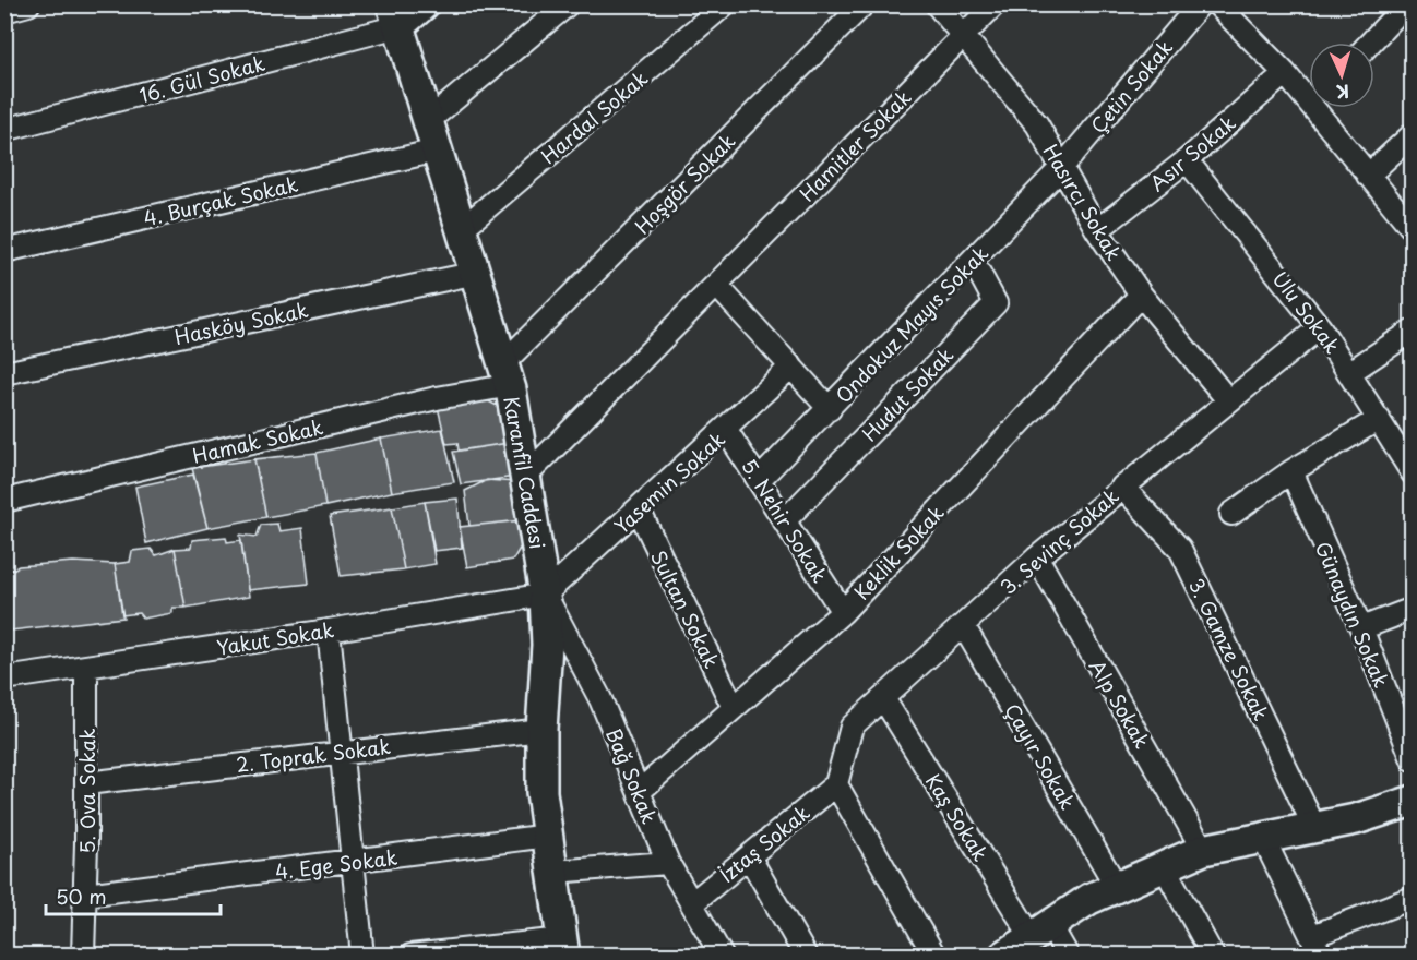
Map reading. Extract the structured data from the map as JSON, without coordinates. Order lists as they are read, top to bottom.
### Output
{
  "streets": {
    "street": [
      "16. Gül Sokak",
      "Çetin Sokak",
      "Hardal Sokak",
      "Hamitler Sokak",
      "Asır Sokak",
      "Hoşgör Sokak",
      "4. Burçak Sokak",
      "Hasırcı Sokak",
      "Ulu Sokak",
      "Hasköy Sokak",
      "Ondokuz Mayıs Sokak",
      "Hudut Sokak",
      "Hamak Sokak",
      "Karanfil Caddesi",
      "Yasemin Sokak",
      "5. Nehir Sokak",
      "3. Sevinç Sokak",
      "Keklik Sokak",
      "Sultan Sokak",
      "Günaydın Sokak",
      "Yakut Sokak",
      "3. Gamze Sokak",
      "Alp Sokak",
      "2. Toprak Sokak",
      "Çayır Sokak",
      "Bağ Sokak",
      "5. Ova Sokak",
      "Kaş Sokak",
      "İztaş Sokak",
      "4. Ege Sokak"
    ]
  },
  "crossings": [
    ["16. Gül Sokak", "Karanfil Caddesi"],
    ["Çetin Sokak", "Hasırcı Sokak"],
    ["Çetin Sokak", "Ondokuz Mayıs Sokak"],
    ["Hardal Sokak", "Karanfil Caddesi"],
    ["Hamitler Sokak", "Hasırcı Sokak"],
    ["Hamitler Sokak", "Karanfil Caddesi"],
    ["Asır Sokak", "Hasırcı Sokak"],
    ["Asır Sokak", "Ulu Sokak"],
    ["Hoşgör Sokak", "Hamak Sokak"],
    ["Hoşgör Sokak", "Karanfil Caddesi"],
    ["4. Burçak Sokak", "Karanfil Caddesi"],
    ["Hasırcı Sokak", "Ondokuz Mayıs Sokak"],
    ["Hasırcı Sokak", "3. Sevinç Sokak"],
    ["Hasırcı Sokak", "Keklik Sokak"],
    ["Ulu Sokak", "3. Sevinç Sokak"],
    ["Hasköy Sokak", "Karanfil Caddesi"],
    ["Ondokuz Mayıs Sokak", "Hudut Sokak"],
    ["Ondokuz Mayıs Sokak", "5. Nehir Sokak"],
    ["Hudut Sokak", "5. Nehir Sokak"],
    ["Hamak Sokak", "Karanfil Caddesi"],
    ["Karanfil Caddesi", "Yasemin Sokak"],
    ["Karanfil Caddesi", "Yakut Sokak"],
    ["Karanfil Caddesi", "2. Toprak Sokak"],
    ["Karanfil Caddesi", "Bağ Sokak"],
    ["Karanfil Caddesi", "4. Ege Sokak"],
    ["Yasemin Sokak", "5. Nehir Sokak"],
    ["Yasemin Sokak", "Sultan Sokak"],
    ["Yasemin Sokak", "Yakut Sokak"],
    ["Yasemin Sokak", "Bağ Sokak"],
    ["5. Nehir Sokak", "Keklik Sokak"],
    ["3. Sevinç Sokak", "3. Gamze Sokak"],
    ["3. Sevinç Sokak", "Alp Sokak"],
    ["3. Sevinç Sokak", "Çayır Sokak"],
    ["3. Sevinç Sokak", "Kaş Sokak"],
    ["3. Sevinç Sokak", "İztaş Sokak"],
    ["Keklik Sokak", "Sultan Sokak"],
    ["Keklik Sokak", "Bağ Sokak"],
    ["Yakut Sokak", "Bağ Sokak"],
    ["Yakut Sokak", "5. Ova Sokak"],
    ["2. Toprak Sokak", "5. Ova Sokak"],
    ["Bağ Sokak", "İztaş Sokak"],
    ["5. Ova Sokak", "4. Ege Sokak"]
  ],
  "scale_bar": "50 m",
  "north": "bottom"
}
